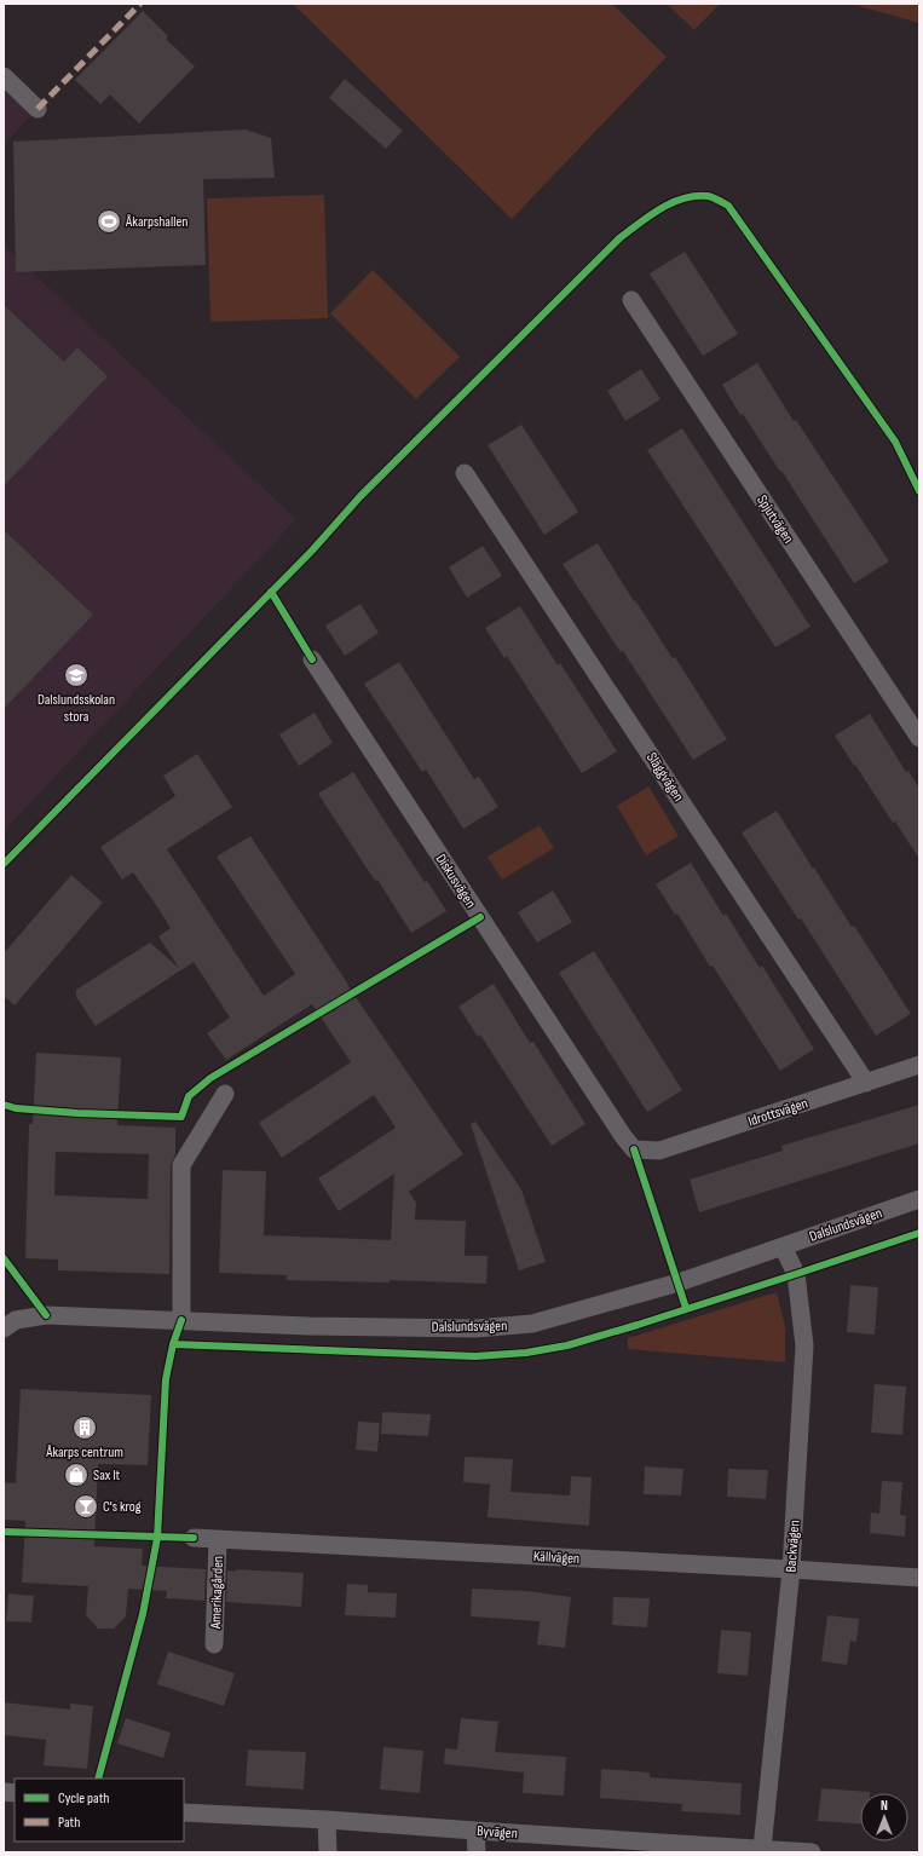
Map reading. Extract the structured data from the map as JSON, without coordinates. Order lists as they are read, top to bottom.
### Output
{
  "streets": {
    "street": [
      "Spjutvägen",
      "Släggvägen",
      "Diskusvägen",
      "Idrottsvägen",
      "Dalslundsvägen",
      "Backvägen",
      "Källvägen",
      "Amerikagården",
      "Byvägen"
    ]
  },
  "crossings": [
    ["Släggvägen", "Idrottsvägen"],
    ["Diskusvägen", "Idrottsvägen"],
    ["Dalslundsvägen", "Backvägen"],
    ["Backvägen", "Källvägen"],
    ["Backvägen", "Byvägen"],
    ["Källvägen", "Amerikagården"]
  ],
  "places": {
    "sports": ["Åkarpshallen"],
    "school or university": ["Dalslundsskolan stora"],
    "building": ["Åkarps centrum"],
    "shop": ["Sax It"],
    "bar": ["C's krog"]
  },
  "legend": ["Cycle path", "Path"],
  "north": "top"
}
